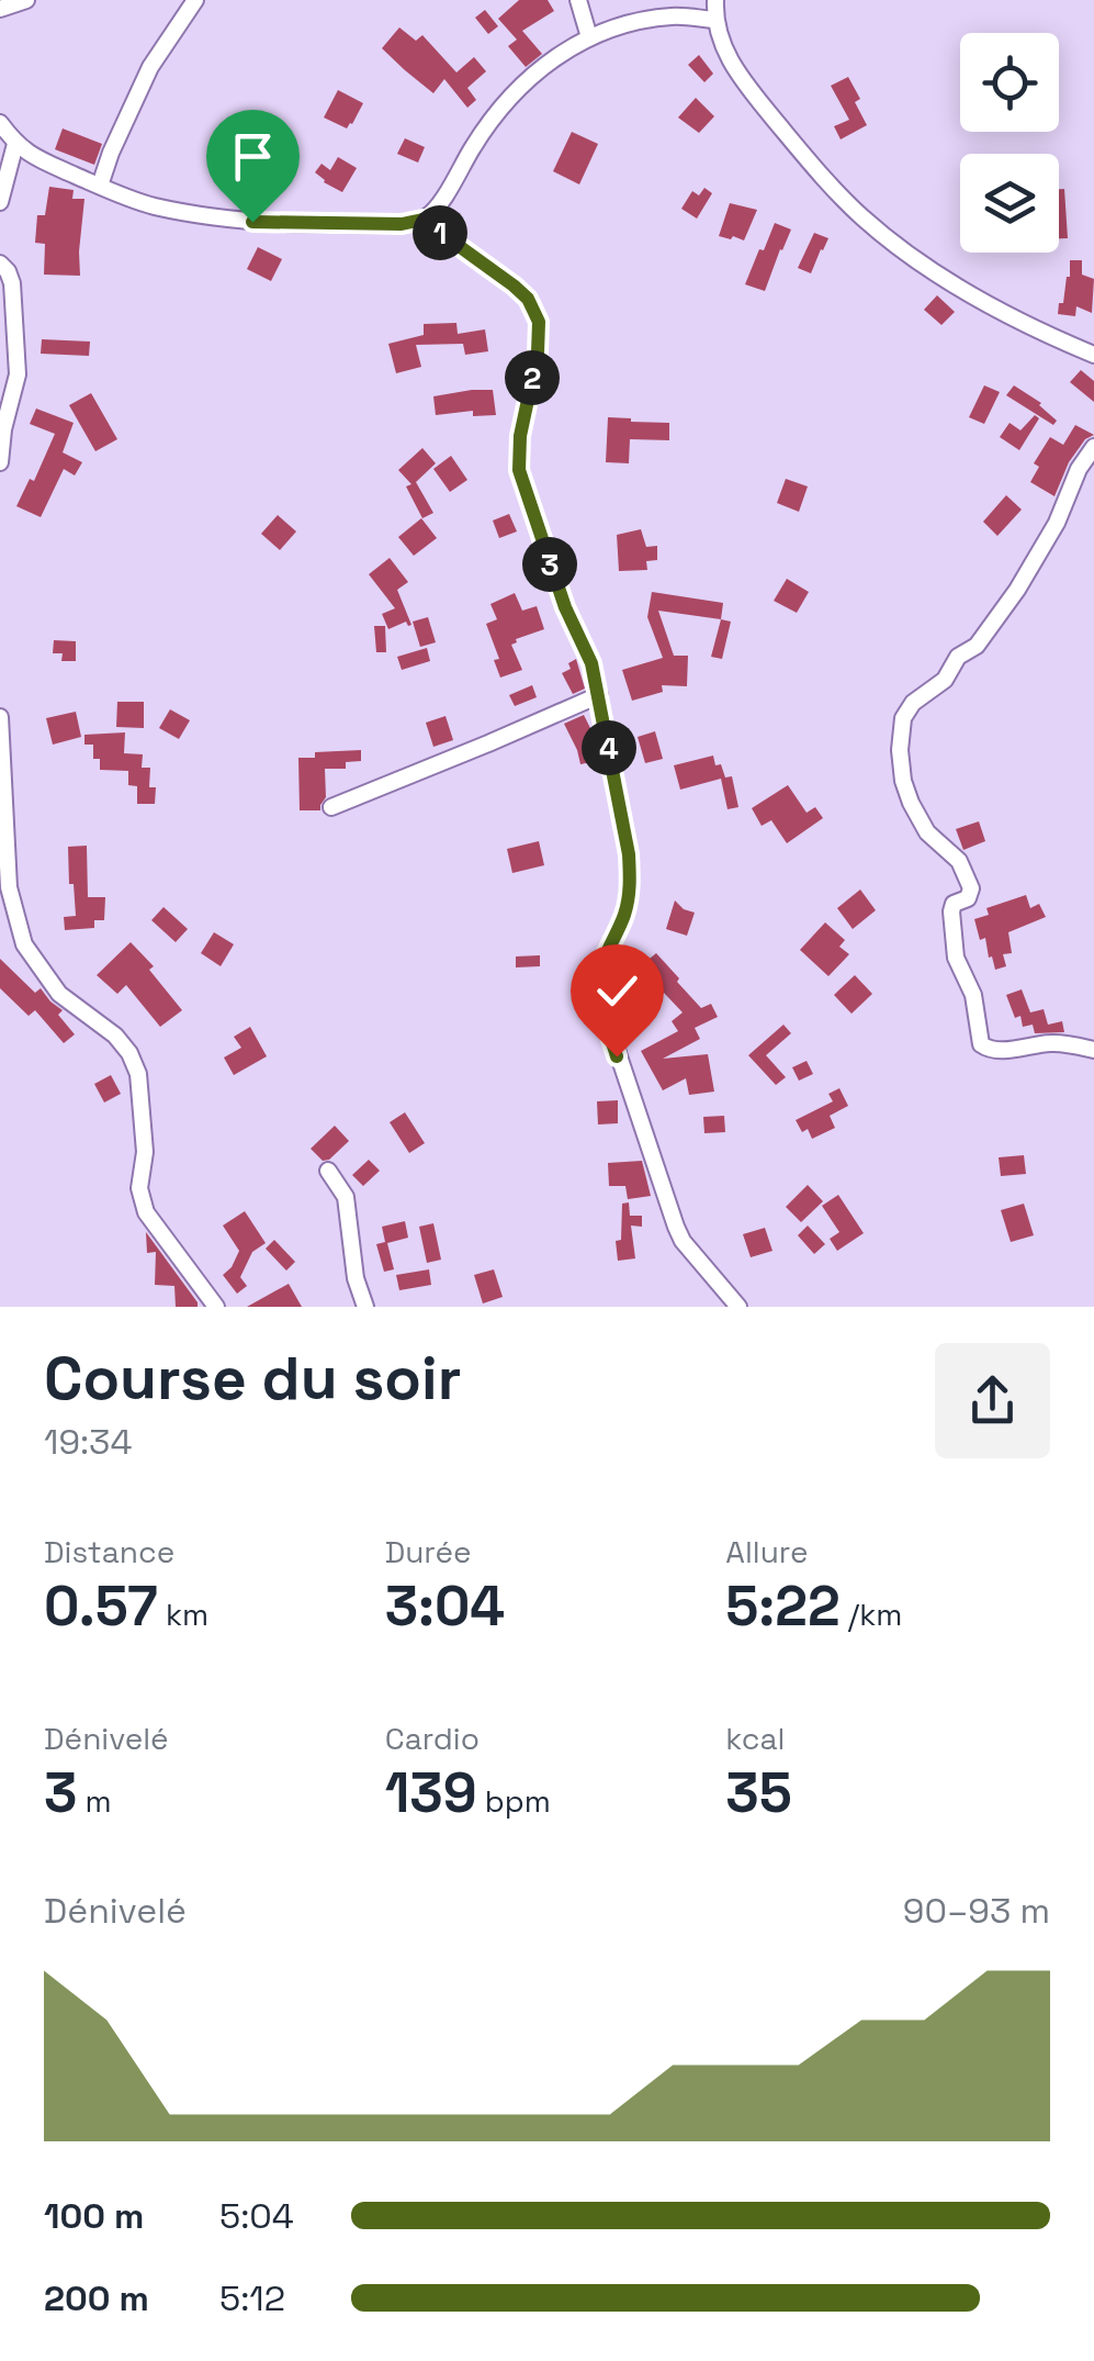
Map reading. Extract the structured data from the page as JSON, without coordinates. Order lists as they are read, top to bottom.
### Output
{
  "page": {
    "pins": [
      "1",
      "2",
      "3",
      "4"
    ],
    "heading": ["Course du soir", "19:34"],
    "stats": [
      ["Distance", "0.57 km"],
      ["Durée", "3:04"],
      ["Allure", "5:22 /km"],
      ["Dénivelé", "3 m"],
      ["Cardio", "139 bpm"],
      ["kcal", "35"]
    ],
    "chart": ["Dénivelé", "90–93 m"],
    "list": [
      {
        "name": "100 m",
        "note": "5:04"
      },
      {
        "name": "200 m",
        "note": "5:12"
      }
    ]
  }
}
